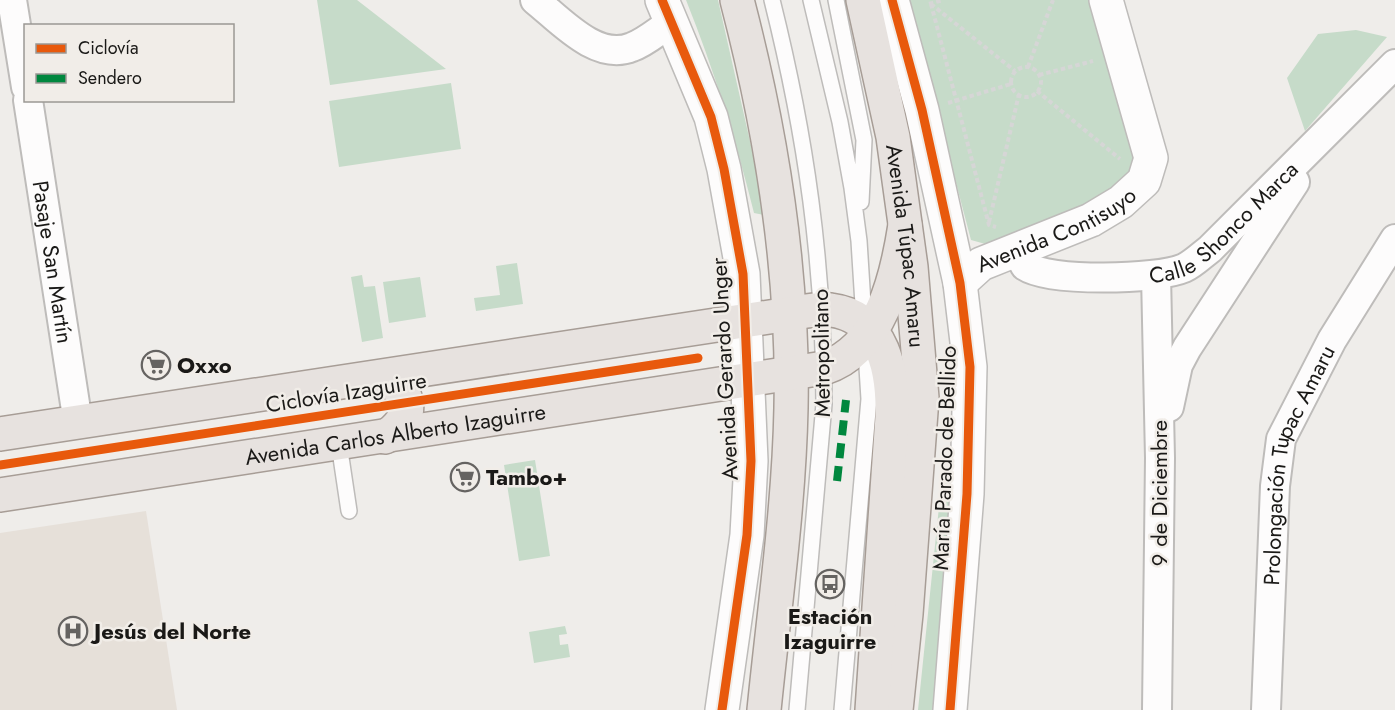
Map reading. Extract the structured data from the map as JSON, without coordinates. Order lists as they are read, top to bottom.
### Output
{
  "streets": {
    "main road": ["Avenida Túpac Amaru", "Avenida Carlos Alberto Izaguirre"],
    "street": [
      "Calle Shonco Marca",
      "Avenida Contisuyo",
      "Pasaje San Martín",
      "Avenida Gerardo Unger",
      "María Parado de Bellido",
      "Prolongación Tupac Amaru",
      "9 de Diciembre"
    ],
    "lane": ["Metropolitano"],
    "cycle path": ["Ciclovía Izaguirre"]
  },
  "crossings": [
    ["Calle Shonco Marca", "Avenida Contisuyo"],
    ["Calle Shonco Marca", "9 de Diciembre"],
    ["Avenida Contisuyo", "María Parado de Bellido"],
    ["Metropolitano", "Avenida Carlos Alberto Izaguirre"],
    ["Avenida Gerardo Unger", "Avenida Carlos Alberto Izaguirre"]
  ],
  "places": {
    "supermarket": ["Oxxo", "Tambo+"],
    "bus stop": ["Estación Izaguirre"],
    "hospital": ["Jesús del Norte"]
  },
  "legend": ["Ciclovía", "Sendero"]
}
